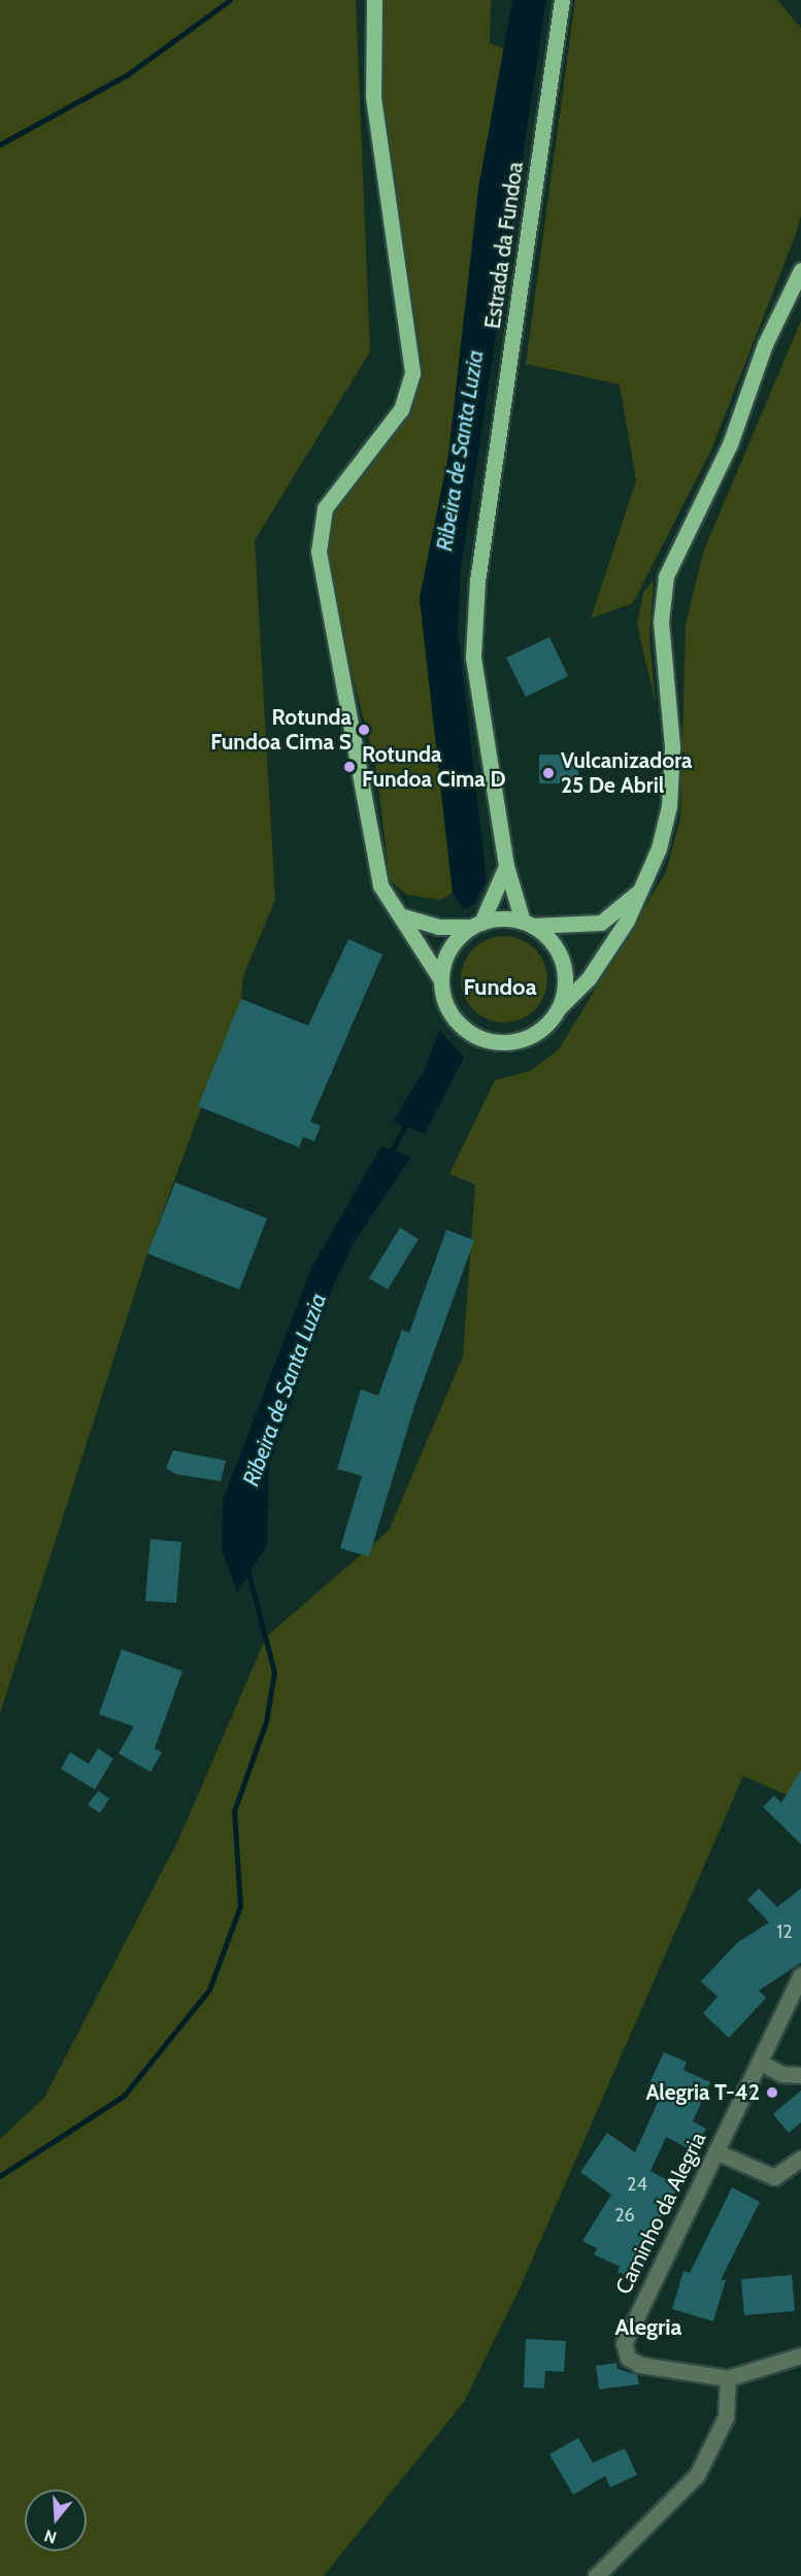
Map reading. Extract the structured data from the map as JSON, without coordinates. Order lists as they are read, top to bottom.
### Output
{
  "streets": {
    "main road": ["Estrada da Fundoa"],
    "street": ["Caminho da Alegria"]
  },
  "districts": ["Fundoa", "Alegria"],
  "water": ["Ribeira de Santa Luzia"],
  "places": [
    "Rotunda Fundoa Cima S",
    "Rotunda Fundoa Cima D",
    "Vulcanizadora 25 De Abril",
    "Alegria T-42"
  ],
  "house_numbers": ["12", "24", "26"],
  "north": "bottom"
}
